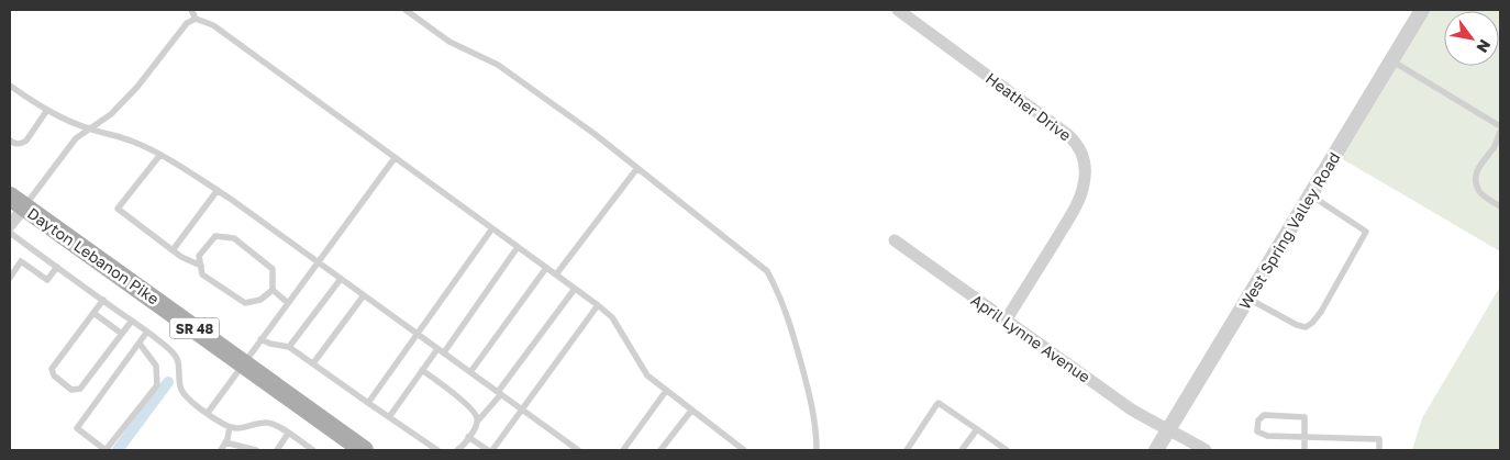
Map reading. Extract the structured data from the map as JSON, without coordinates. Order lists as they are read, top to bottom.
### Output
{
  "streets": {
    "main road": ["Dayton Lebanon Pike", "SR 48"],
    "street": ["Heather Drive", "West Spring Valley Road", "April Lynne Avenue"]
  },
  "crossings": [
    ["Heather Drive", "April Lynne Avenue"],
    ["West Spring Valley Road", "April Lynne Avenue"]
  ],
  "north": "bottom right"
}
